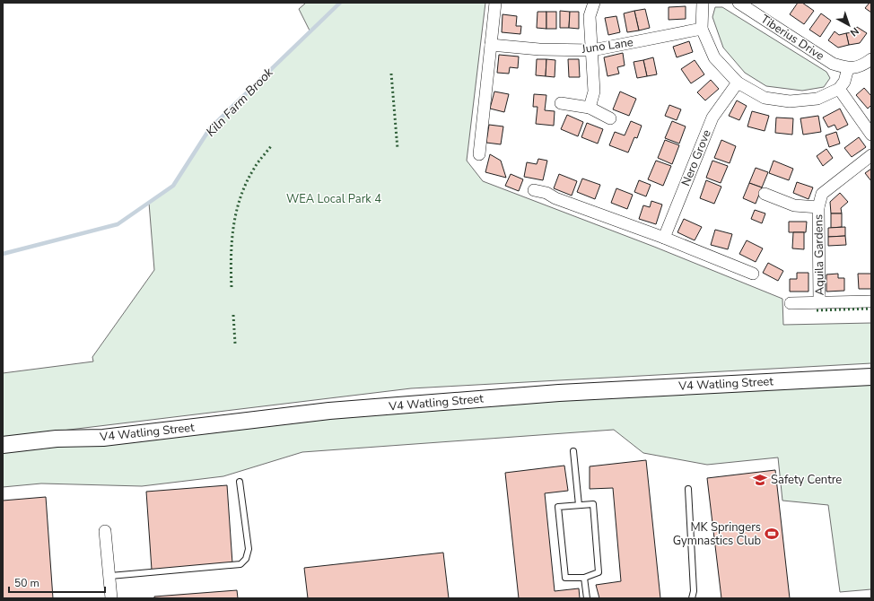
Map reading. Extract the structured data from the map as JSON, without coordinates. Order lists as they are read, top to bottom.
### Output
{
  "streets": {
    "street": [
      "Tiberius Drive",
      "Juno Lane",
      "Nero Grove",
      "Aquila Gardens",
      "V4 Watling Street"
    ]
  },
  "water": ["Kiln Farm Brook"],
  "parks": ["WEA Local Park 4"],
  "places": {
    "school or university": ["Safety Centre"],
    "sports": ["MK Springers Gymnastics Club"]
  },
  "scale_bar": "50 m",
  "north": "bottom right"
}
